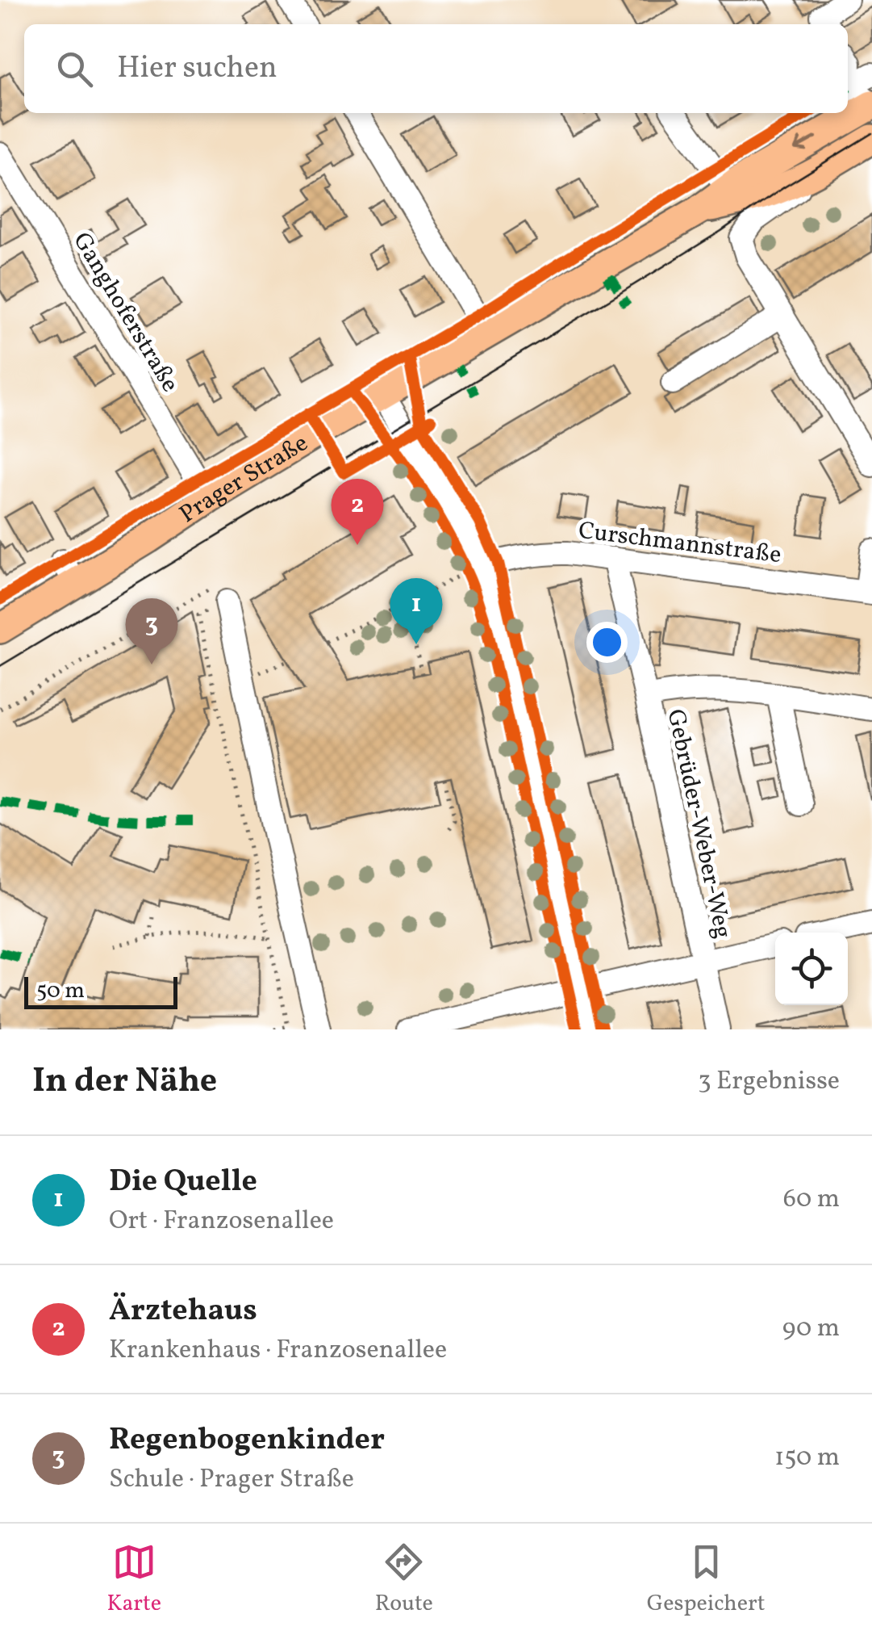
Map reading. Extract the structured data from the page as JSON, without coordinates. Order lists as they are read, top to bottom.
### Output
{
  "streets": {
    "main road": ["Prager Straße"],
    "street": ["Ganghoferstraße", "Curschmannstraße", "Gebrüder-Weber-Weg"]
  },
  "crossings": [
    ["Ganghoferstraße", "Prager Straße"],
    ["Curschmannstraße", "Gebrüder-Weber-Weg"]
  ],
  "scale_bar": "50 m",
  "page": {
    "search": "Hier suchen",
    "pins": ["2", "1", "3"],
    "scale": "50 m",
    "heading": ["In der Nähe", "3 Ergebnisse"],
    "list": [
      {
        "mark": "1",
        "name": "Die Quelle",
        "note": "Ort · Franzosenallee",
        "value": "60 m"
      },
      {
        "mark": "2",
        "name": "Ärztehaus",
        "note": "Krankenhaus · Franzosenallee",
        "value": "90 m"
      },
      {
        "mark": "3",
        "name": "Regenbogenkinder",
        "note": "Schule · Prager Straße",
        "value": "150 m"
      }
    ],
    "nav": ["Karte", "Route", "Gespeichert"]
  }
}
